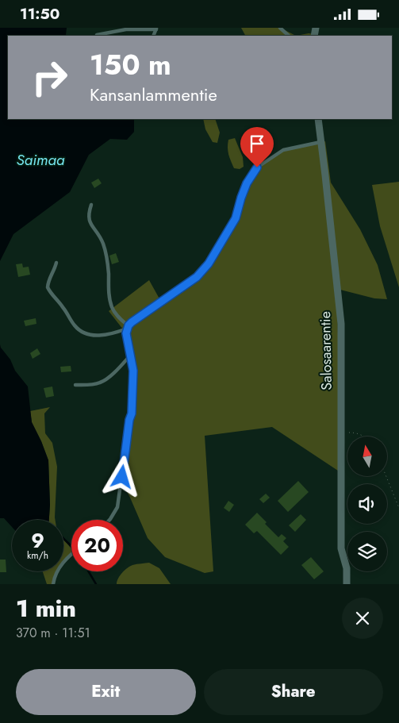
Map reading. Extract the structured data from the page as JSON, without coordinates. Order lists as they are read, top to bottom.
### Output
{
  "streets": {
    "street": ["Salosaarentie"]
  },
  "water": ["Saimaa"],
  "north": "top",
  "page": {
    "status": "11:50",
    "turn": ["150 m", "Kansanlammentie"],
    "speed": "9 km/h",
    "limit": "20",
    "heading": ["1 min", "370 m · 11:51"],
    "buttons": ["Exit", "Share"]
  }
}
